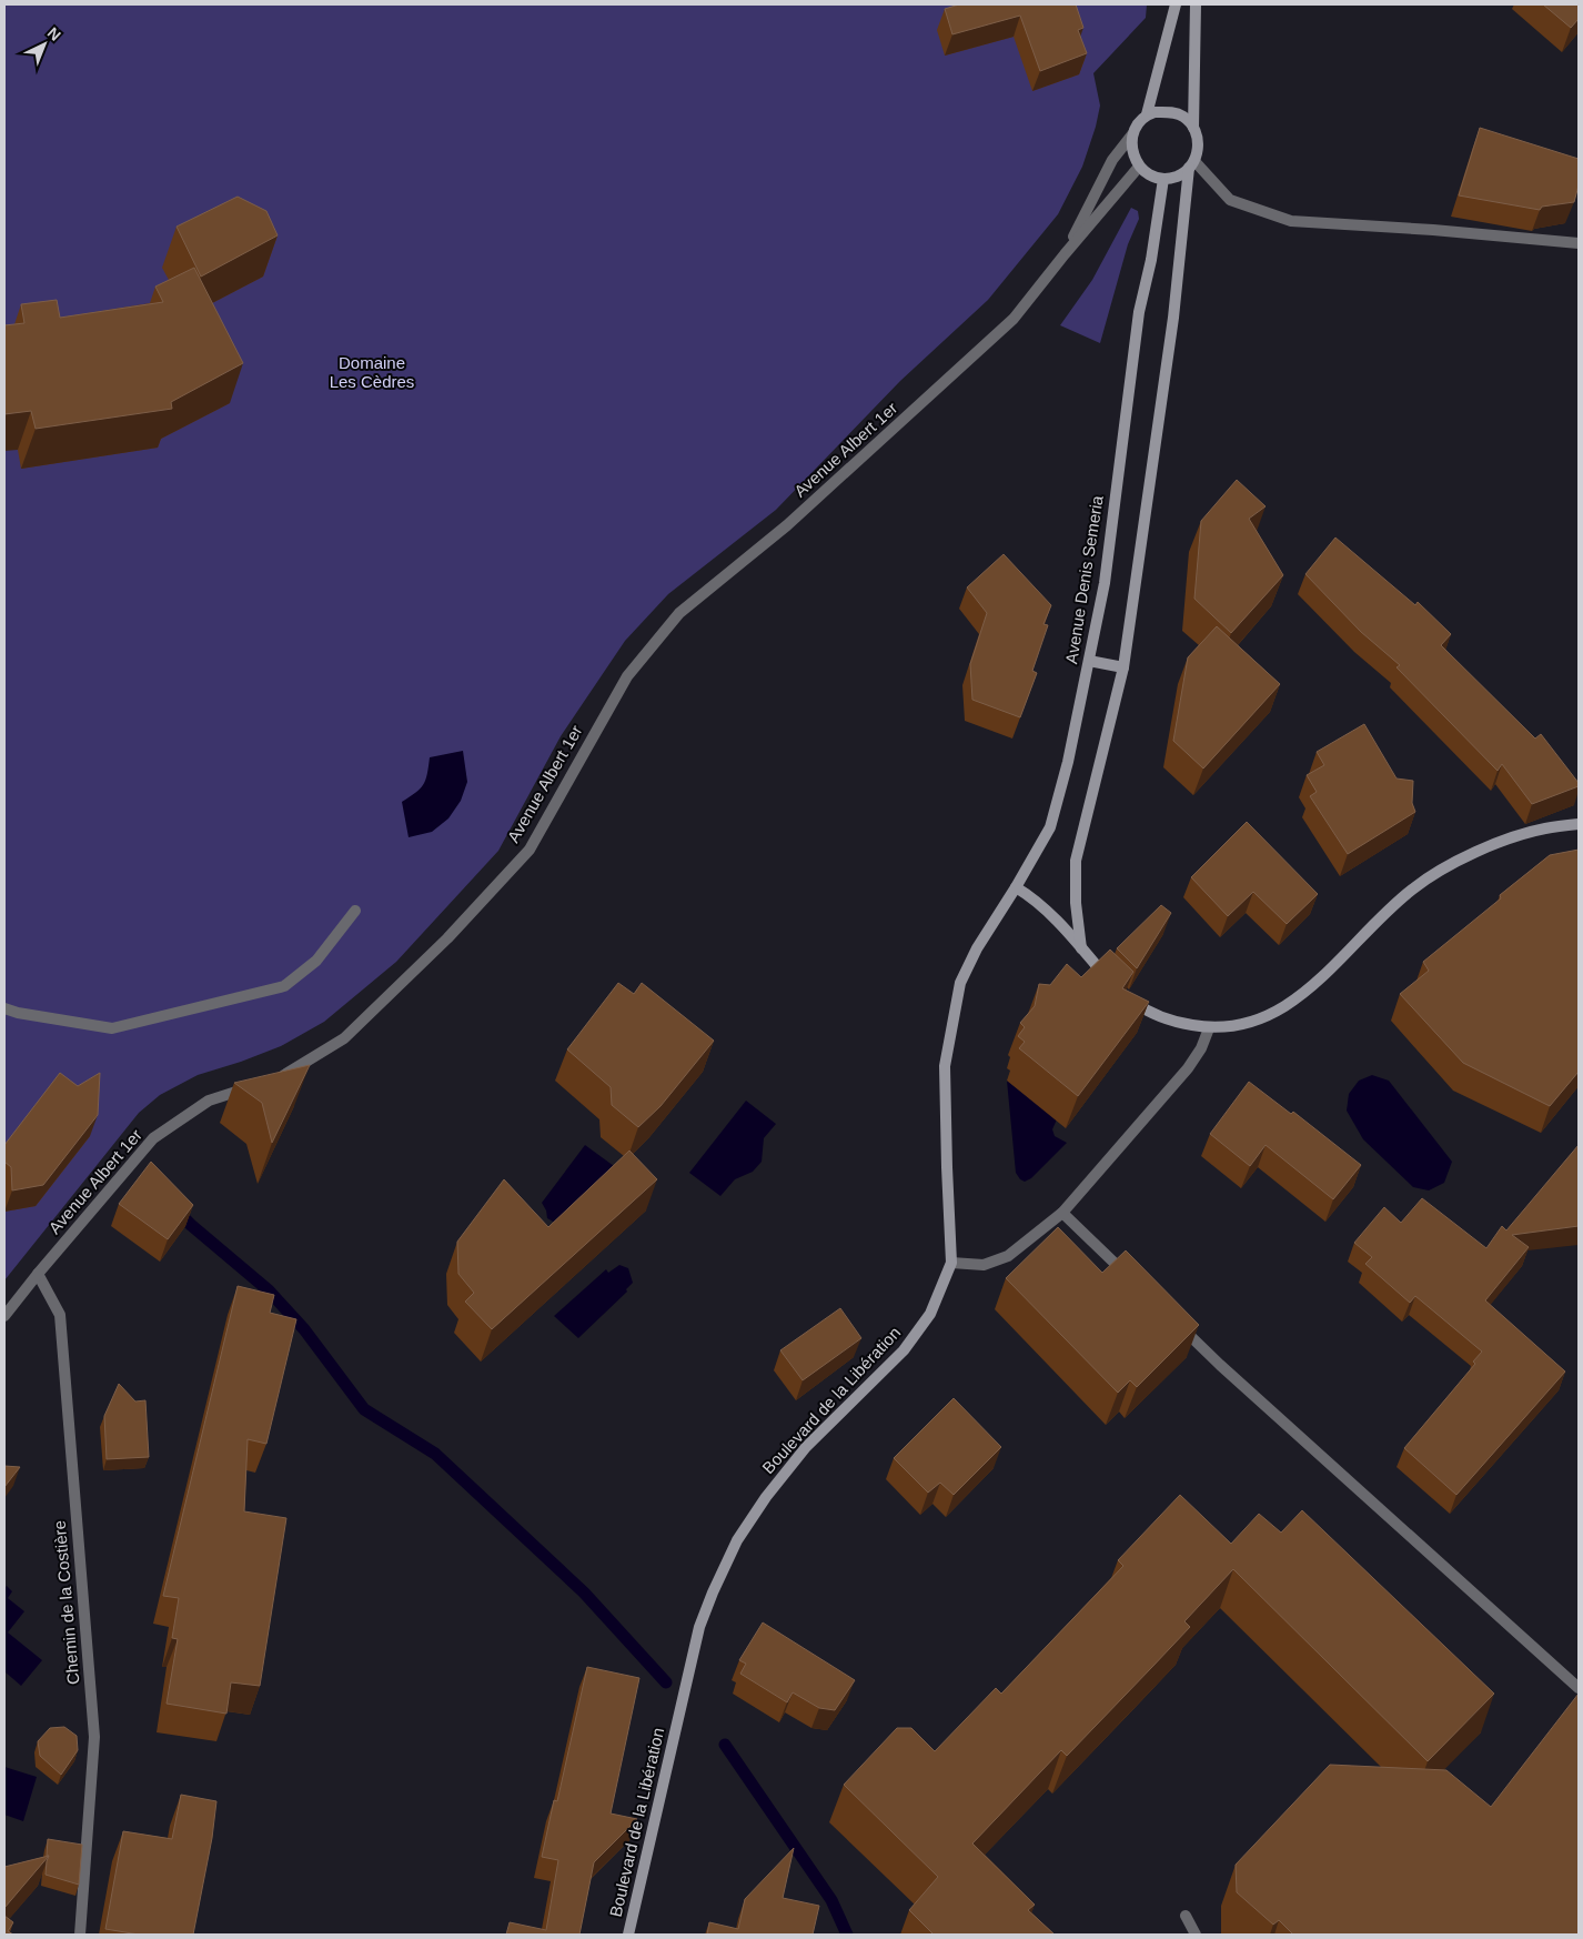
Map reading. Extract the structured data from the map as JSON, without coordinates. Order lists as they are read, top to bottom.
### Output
{
  "streets": {
    "main road": ["Avenue Denis Semeria", "Boulevard de la Libération"],
    "street": ["Avenue Albert 1er", "Chemin de la Costière"]
  },
  "crossings": [
    ["Avenue Albert 1er", "Avenue Denis Semeria"],
    ["Avenue Albert 1er", "Chemin de la Costière"],
    ["Avenue Denis Semeria", "Boulevard de la Libération"]
  ],
  "parks": ["Domaine Les Cèdres"],
  "north": "top right"
}
